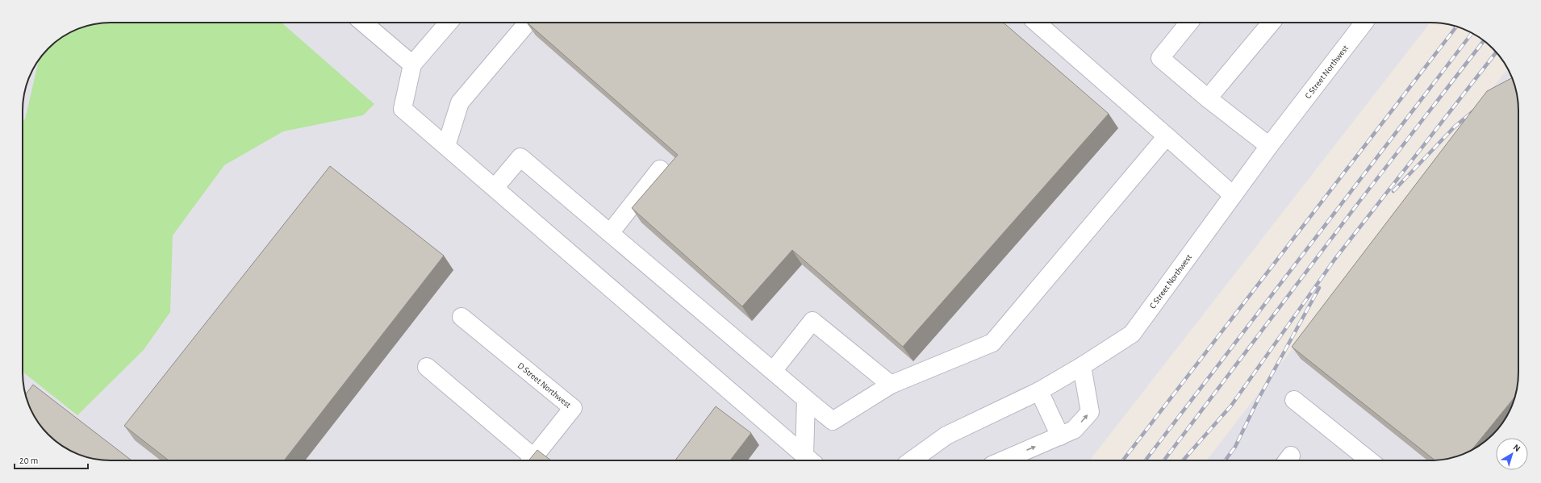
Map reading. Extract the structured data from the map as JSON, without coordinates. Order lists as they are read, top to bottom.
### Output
{
  "streets": {
    "street": ["C Street Northwest", "D Street Northwest"]
  },
  "scale_bar": "20 m",
  "north": "top right"
}
